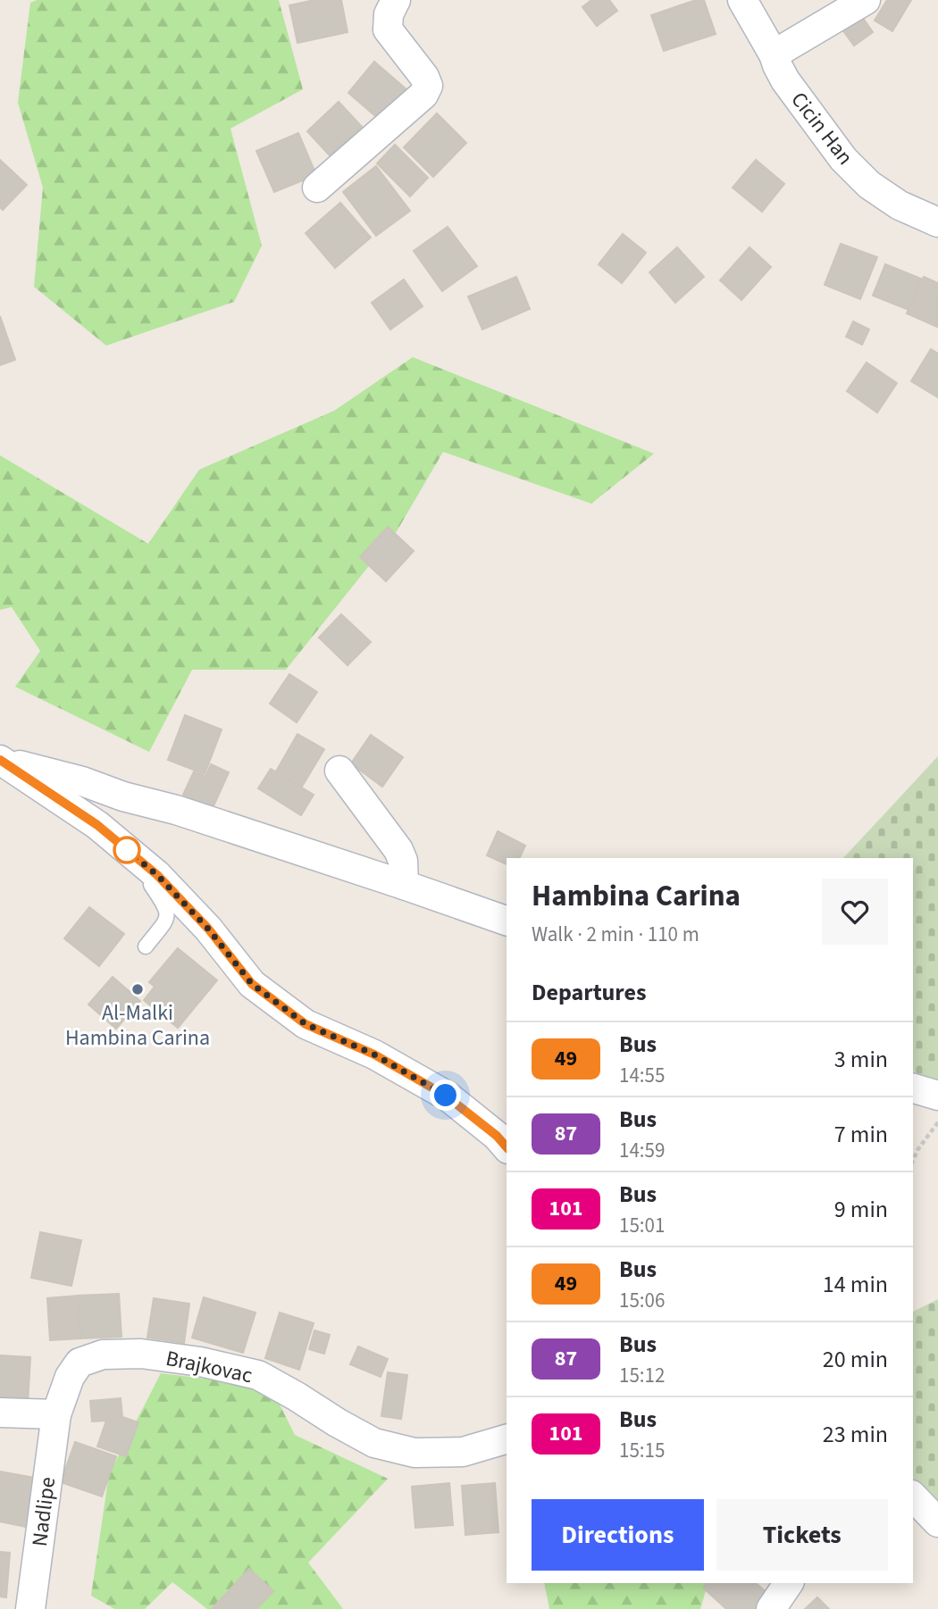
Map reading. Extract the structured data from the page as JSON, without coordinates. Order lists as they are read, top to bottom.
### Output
{
  "streets": {
    "street": ["Cicin Han", "Brajkovac", "Nadlipe"]
  },
  "crossings": [
    ["Brajkovac", "Nadlipe"]
  ],
  "places": ["Al-Malki Hambina Carina"],
  "lines": ["bus line 49"],
  "page": {
    "heading": [
      ["Hambina Carina", "Walk · 2 min · 110 m"],
      "Departures"
    ],
    "list": [
      {
        "mark": "49",
        "name": "Bus",
        "note": "14:55",
        "value": "3 min"
      },
      {
        "mark": "87",
        "name": "Bus",
        "note": "14:59",
        "value": "7 min"
      },
      {
        "mark": "101",
        "name": "Bus",
        "note": "15:01",
        "value": "9 min"
      },
      {
        "mark": "49",
        "name": "Bus",
        "note": "15:06",
        "value": "14 min"
      },
      {
        "mark": "87",
        "name": "Bus",
        "note": "15:12",
        "value": "20 min"
      },
      {
        "mark": "101",
        "name": "Bus",
        "note": "15:15",
        "value": "23 min"
      }
    ],
    "buttons": ["Directions", "Tickets"]
  }
}
